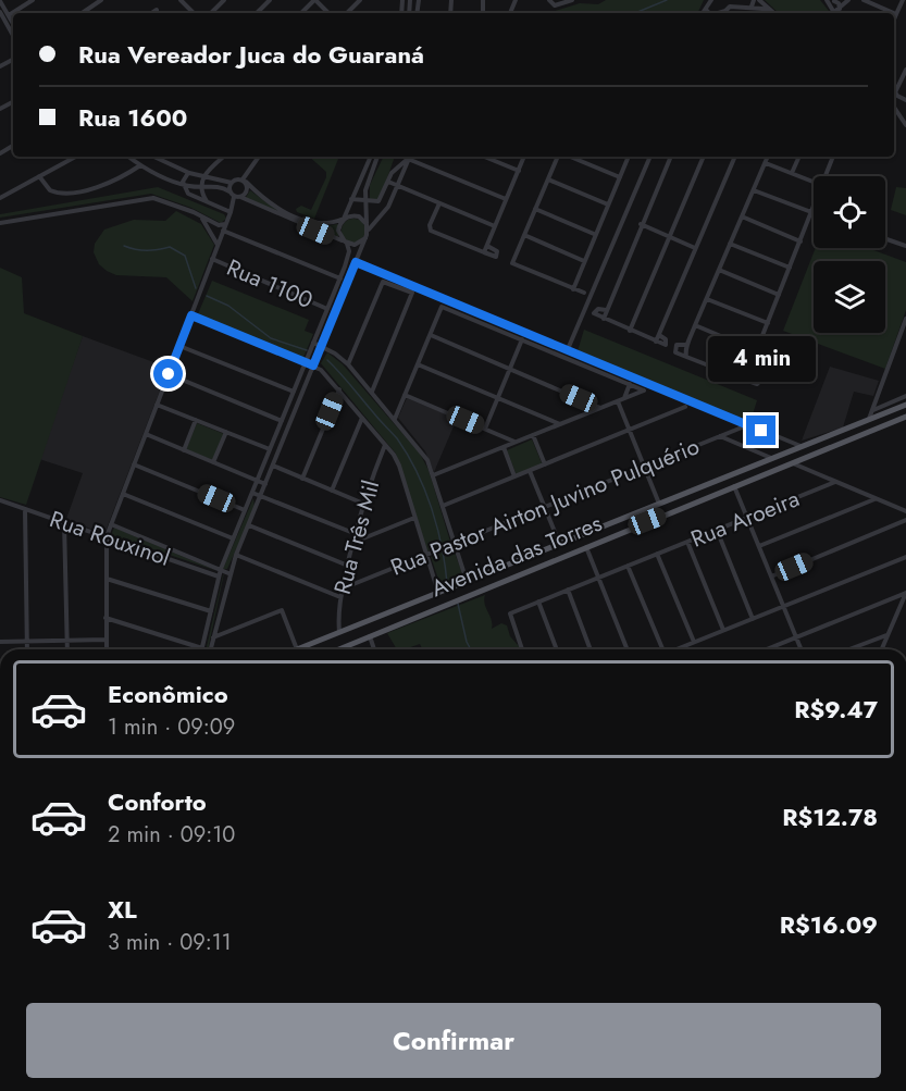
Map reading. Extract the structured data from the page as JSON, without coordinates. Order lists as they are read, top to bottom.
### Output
{
  "streets": {
    "main road": ["Avenida das Torres"],
    "street": [
      "Rua 1100",
      "Rua Pastor Airton Juvino Pulquério",
      "Rua Aroeira",
      "Rua Três Mil",
      "Rua Rouxinol"
    ]
  },
  "crossings": [
    ["Rua Pastor Airton Juvino Pulquério", "Rua Três Mil"],
    ["Rua Pastor Airton Juvino Pulquério", "Avenida das Torres"],
    ["Rua Três Mil", "Avenida das Torres"]
  ],
  "page": {
    "banner": ["Rua Vereador Juca do Guaraná", "Rua 1600"],
    "bubble": "4 min",
    "list": [
      {
        "name": "Econômico",
        "note": "1 min · 09:09",
        "value": "R$9.47"
      },
      {
        "name": "Conforto",
        "note": "2 min · 09:10",
        "value": "R$12.78"
      },
      {
        "name": "XL",
        "note": "3 min · 09:11",
        "value": "R$16.09"
      }
    ],
    "buttons": "Confirmar"
  }
}
